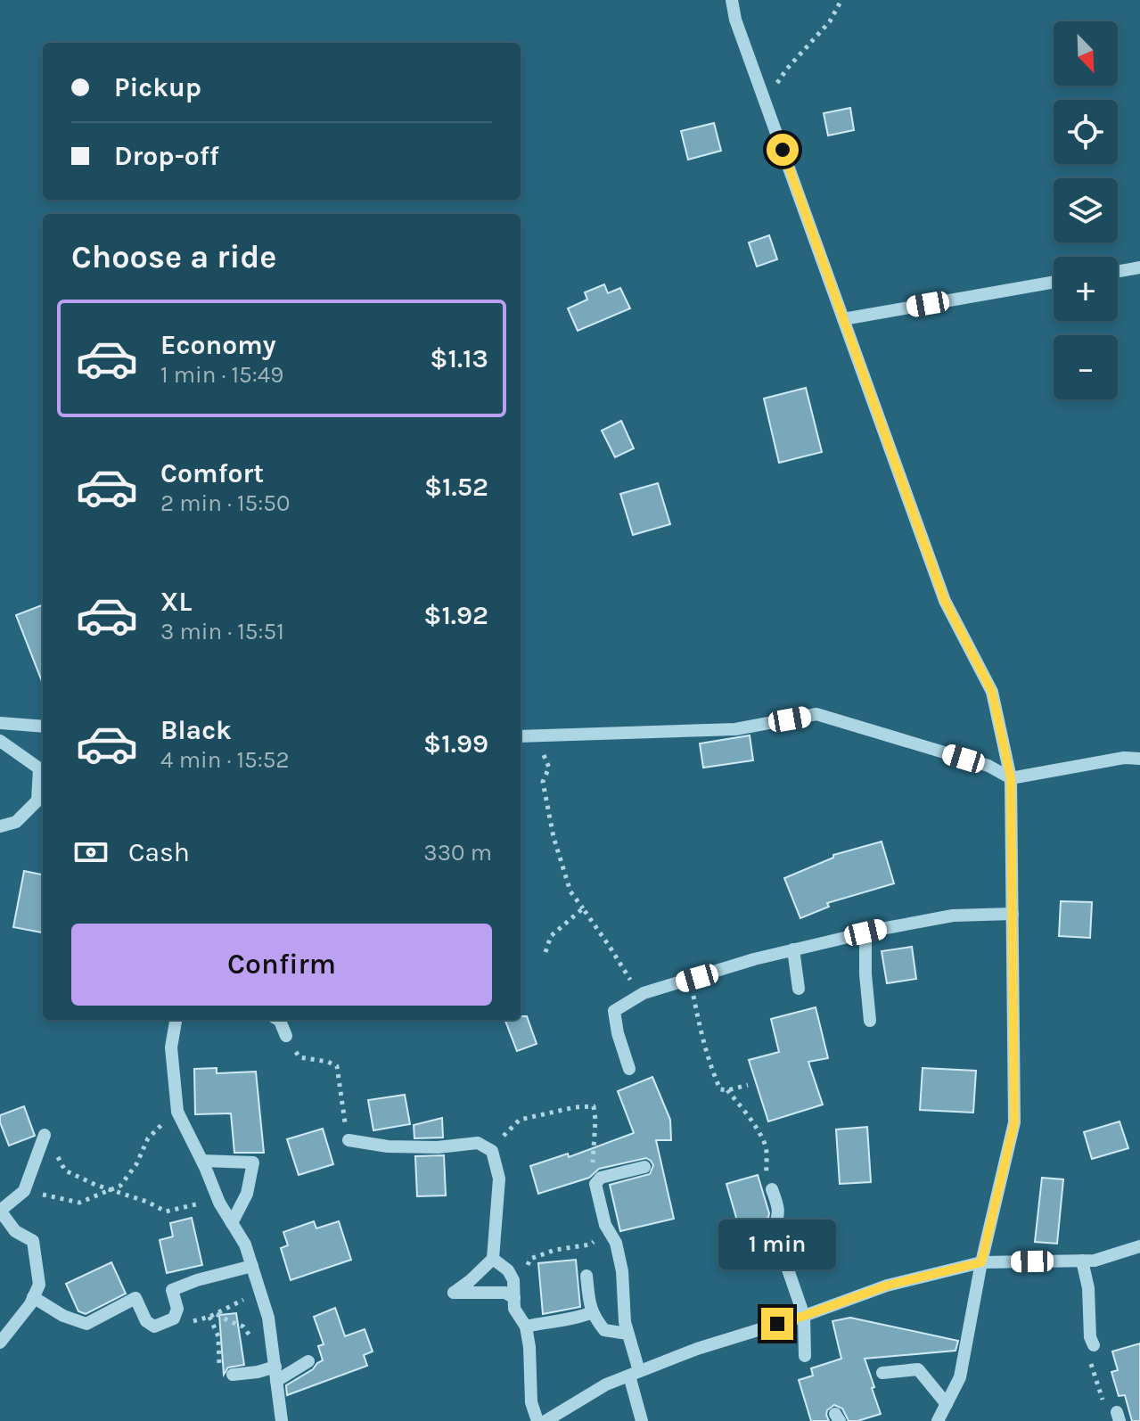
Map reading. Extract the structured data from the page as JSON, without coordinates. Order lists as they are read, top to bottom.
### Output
{
  "north": "bottom right",
  "page": {
    "map_buttons": ["+", "−"],
    "banner": ["Pickup", "Drop-off"],
    "heading": "Choose a ride",
    "list": [
      {
        "name": "Economy",
        "note": "1 min · 15:49",
        "value": "$1.13"
      },
      {
        "name": "Comfort",
        "note": "2 min · 15:50",
        "value": "$1.52"
      },
      {
        "name": "XL",
        "note": "3 min · 15:51",
        "value": "$1.92"
      },
      {
        "name": "Black",
        "note": "4 min · 15:52",
        "value": "$1.99"
      }
    ],
    "pay": ["Cash", "330 m"],
    "buttons": "Confirm",
    "bubble": "1 min"
  }
}
